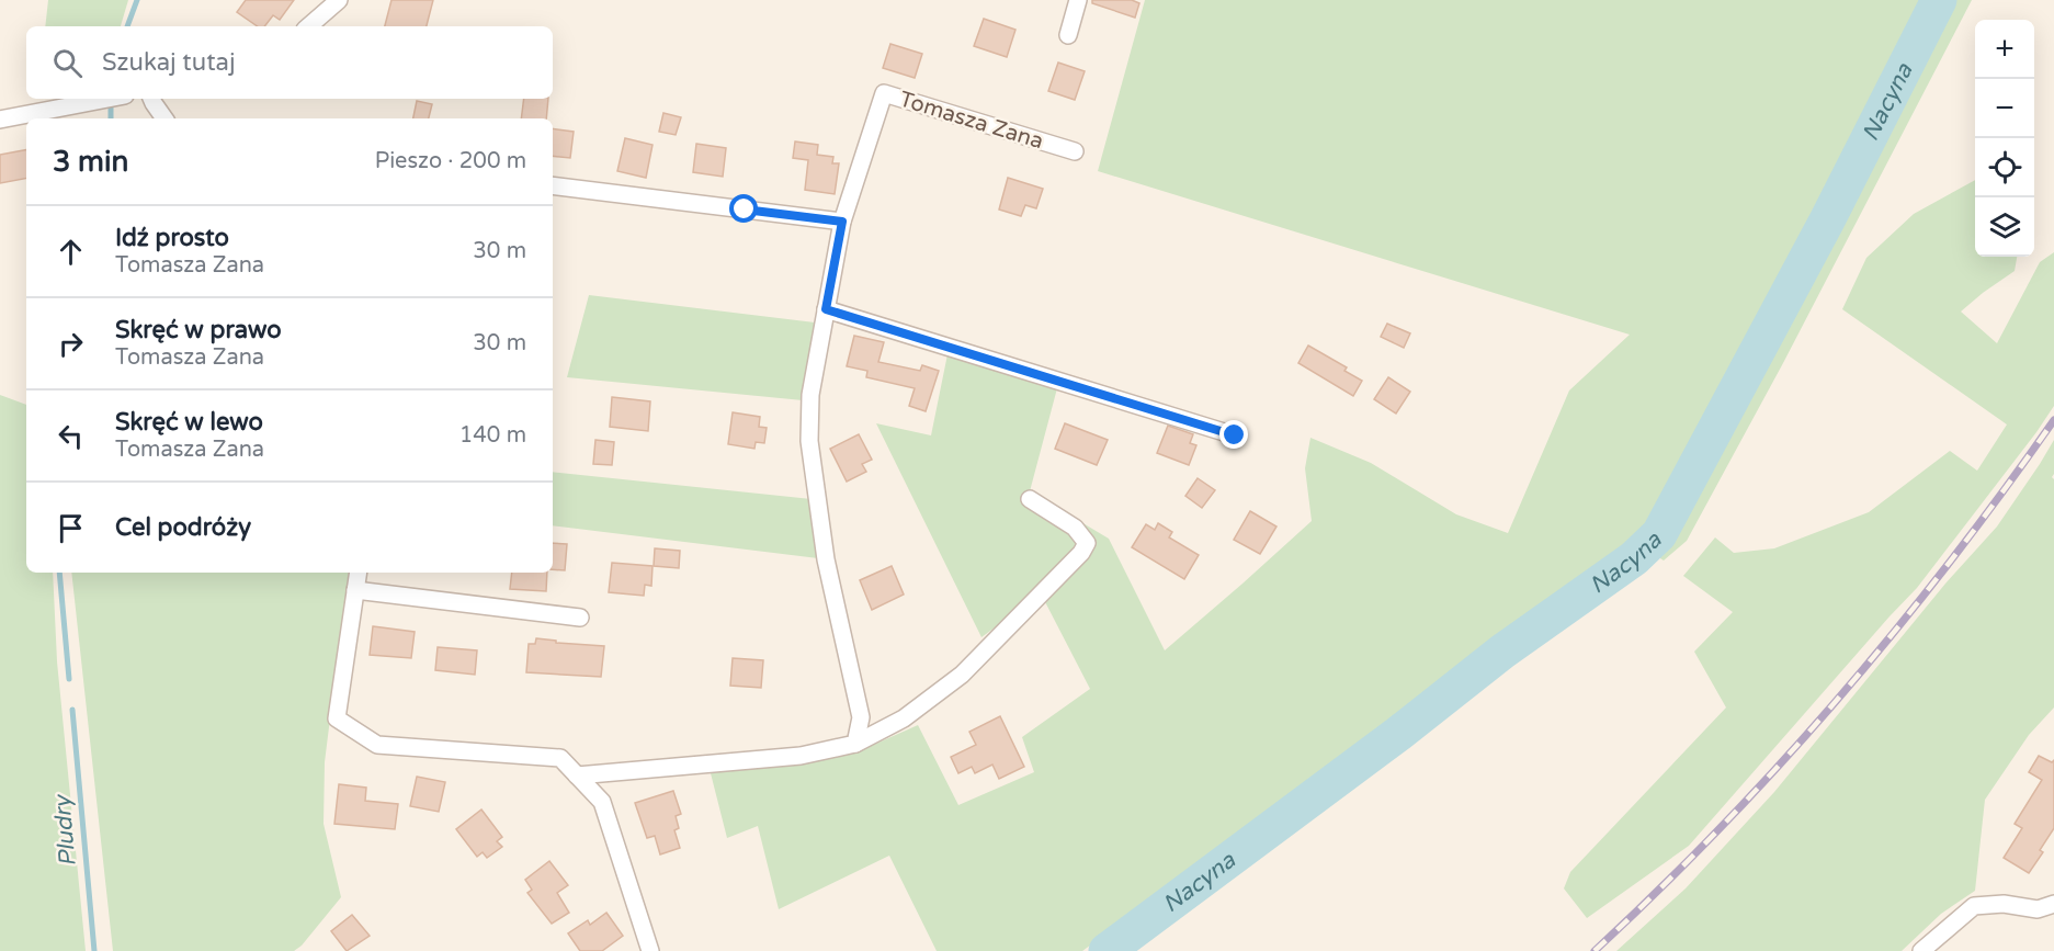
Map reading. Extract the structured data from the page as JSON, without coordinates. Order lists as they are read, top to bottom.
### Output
{
  "streets": {
    "street": ["Tomasza Zana"]
  },
  "water": ["Nacyna", "Pludry"],
  "page": {
    "map_buttons": ["+", "−"],
    "search": "Szukaj tutaj",
    "heading": ["3 min", "Pieszo · 200 m"],
    "list": [
      ["Idź prosto", "Tomasza Zana", "30 m"],
      ["Skręć w prawo", "Tomasza Zana", "30 m"],
      ["Skręć w lewo", "Tomasza Zana", "140 m"],
      "Cel podróży"
    ]
  }
}
